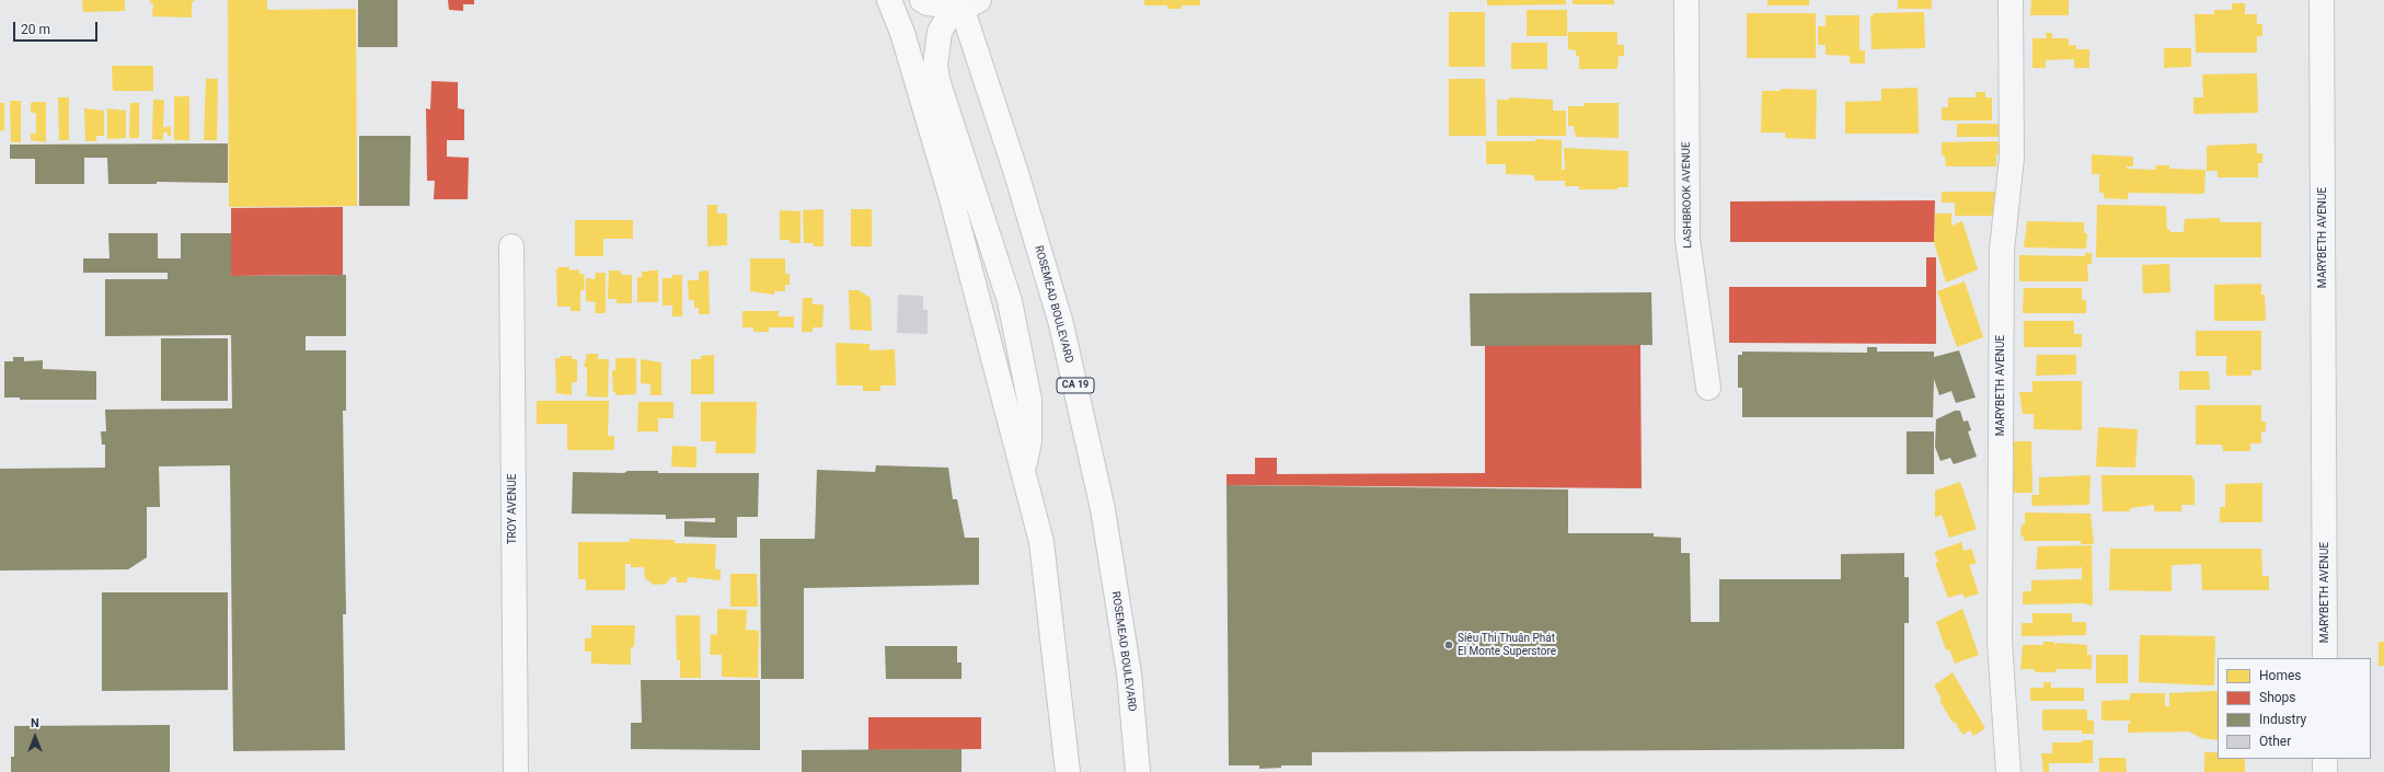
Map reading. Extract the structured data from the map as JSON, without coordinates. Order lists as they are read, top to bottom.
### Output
{
  "streets": {
    "main road": ["ROSEMEAD BOULEVARD", "CA 19"],
    "street": ["LASHBROOK AVENUE", "MARYBETH AVENUE", "TROY AVENUE"]
  },
  "places": ["Siêu Thi Thuân Phát El Monte Superstore"],
  "legend": [
    "Homes",
    "Shops",
    "Industry",
    "Other"
  ],
  "scale_bar": "20 m",
  "north": "top"
}
